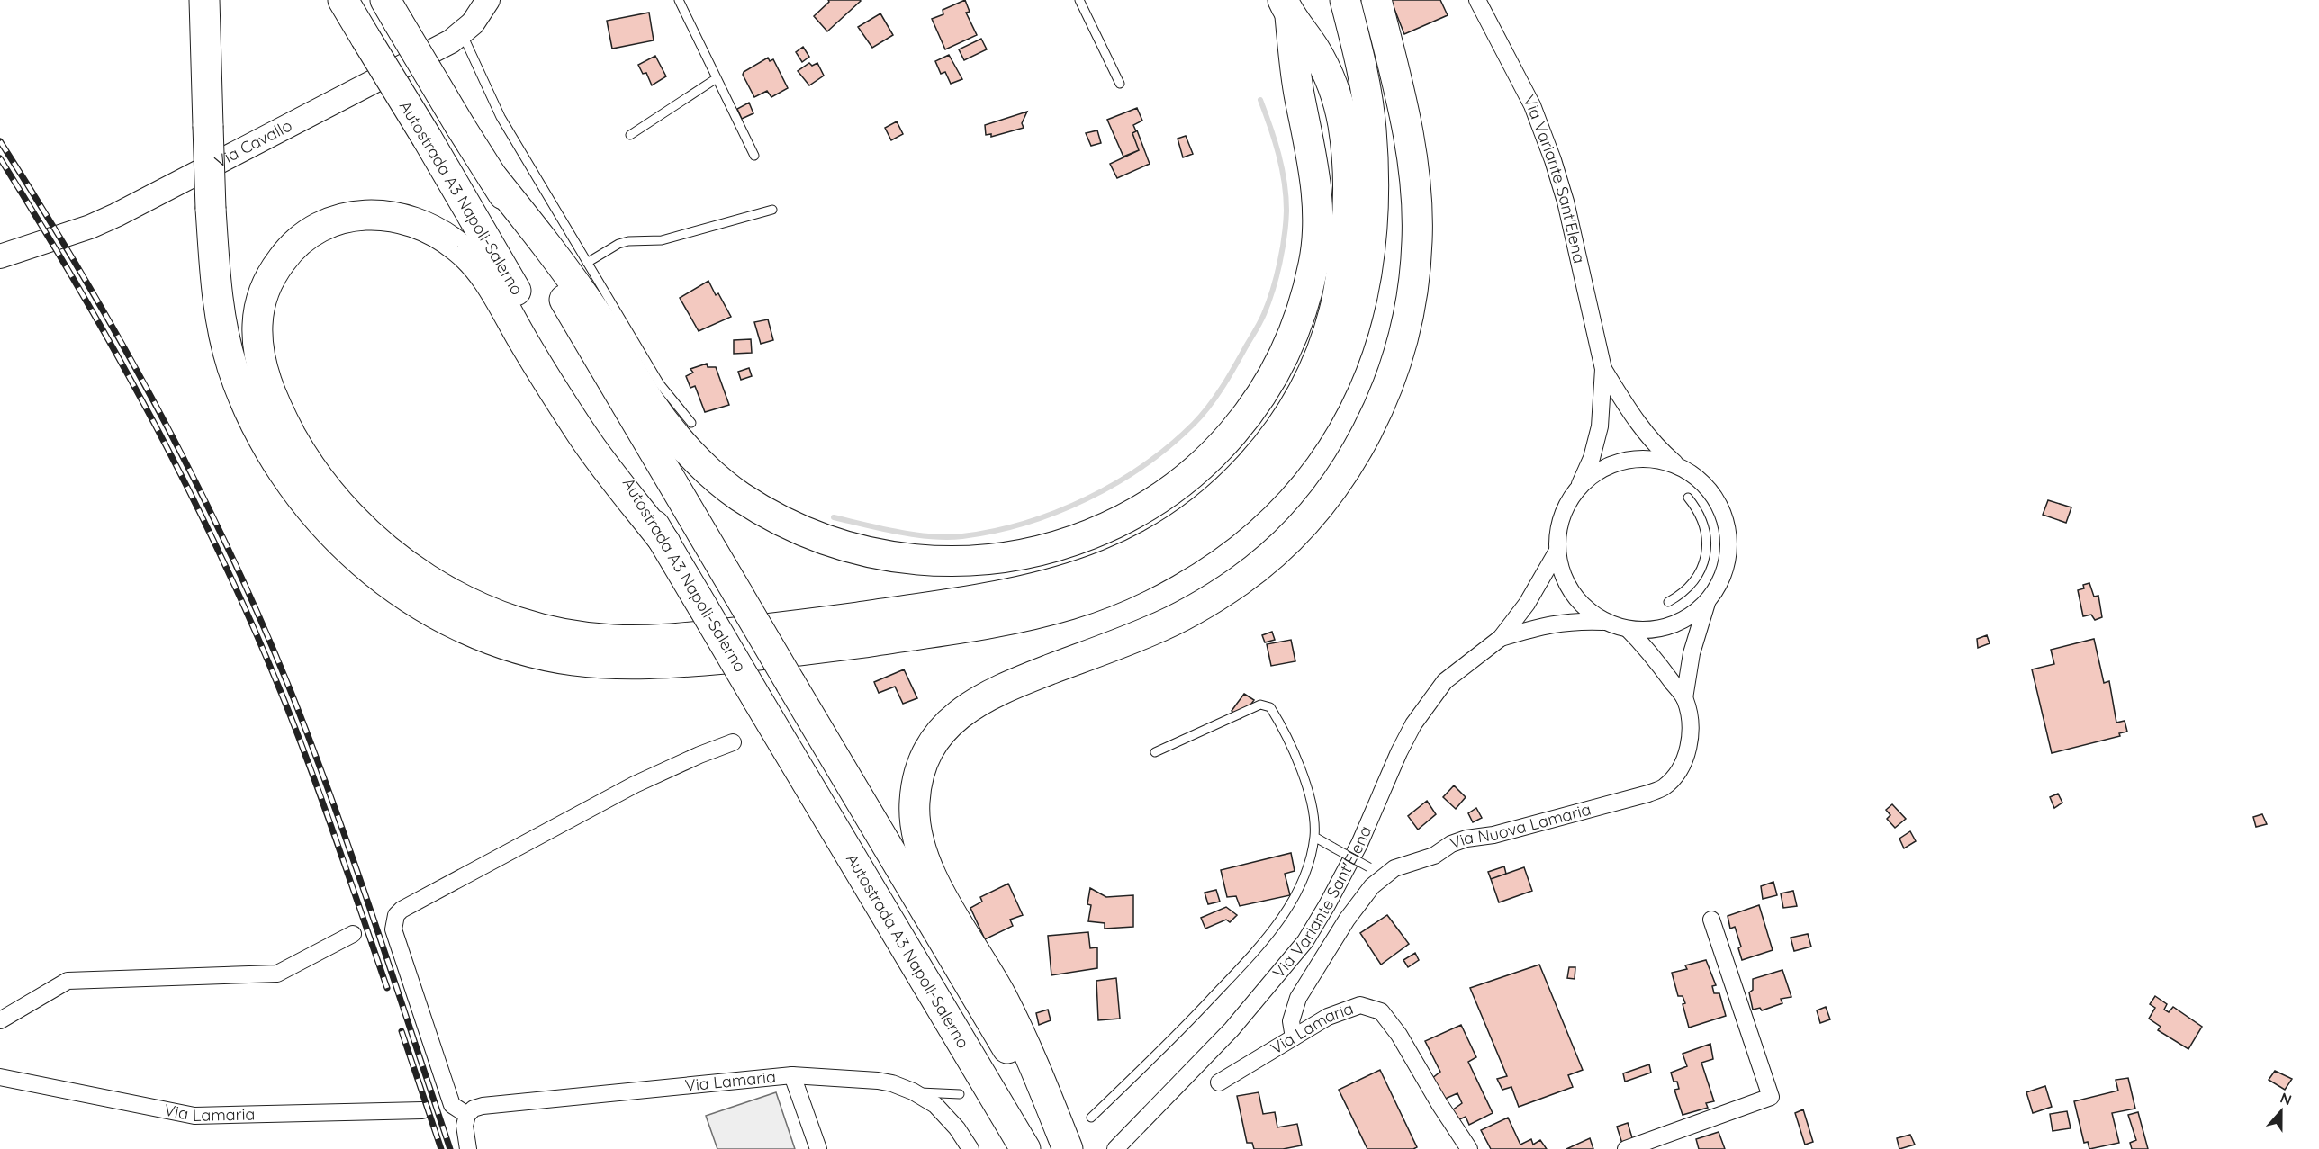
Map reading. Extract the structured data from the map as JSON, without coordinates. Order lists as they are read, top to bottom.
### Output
{
  "streets": {
    "highway": ["Autostrada A3 Napoli-Salerno"],
    "main road": ["Via Cavallo"],
    "street": ["Via Variante Sant'Elena", "Via Nuova Lamaria", "Via Lamaria"]
  },
  "crossings": [
    ["Via Variante Sant'Elena", "Via Nuova Lamaria"],
    ["Via Nuova Lamaria", "Via Lamaria"]
  ],
  "north": "top"
}
